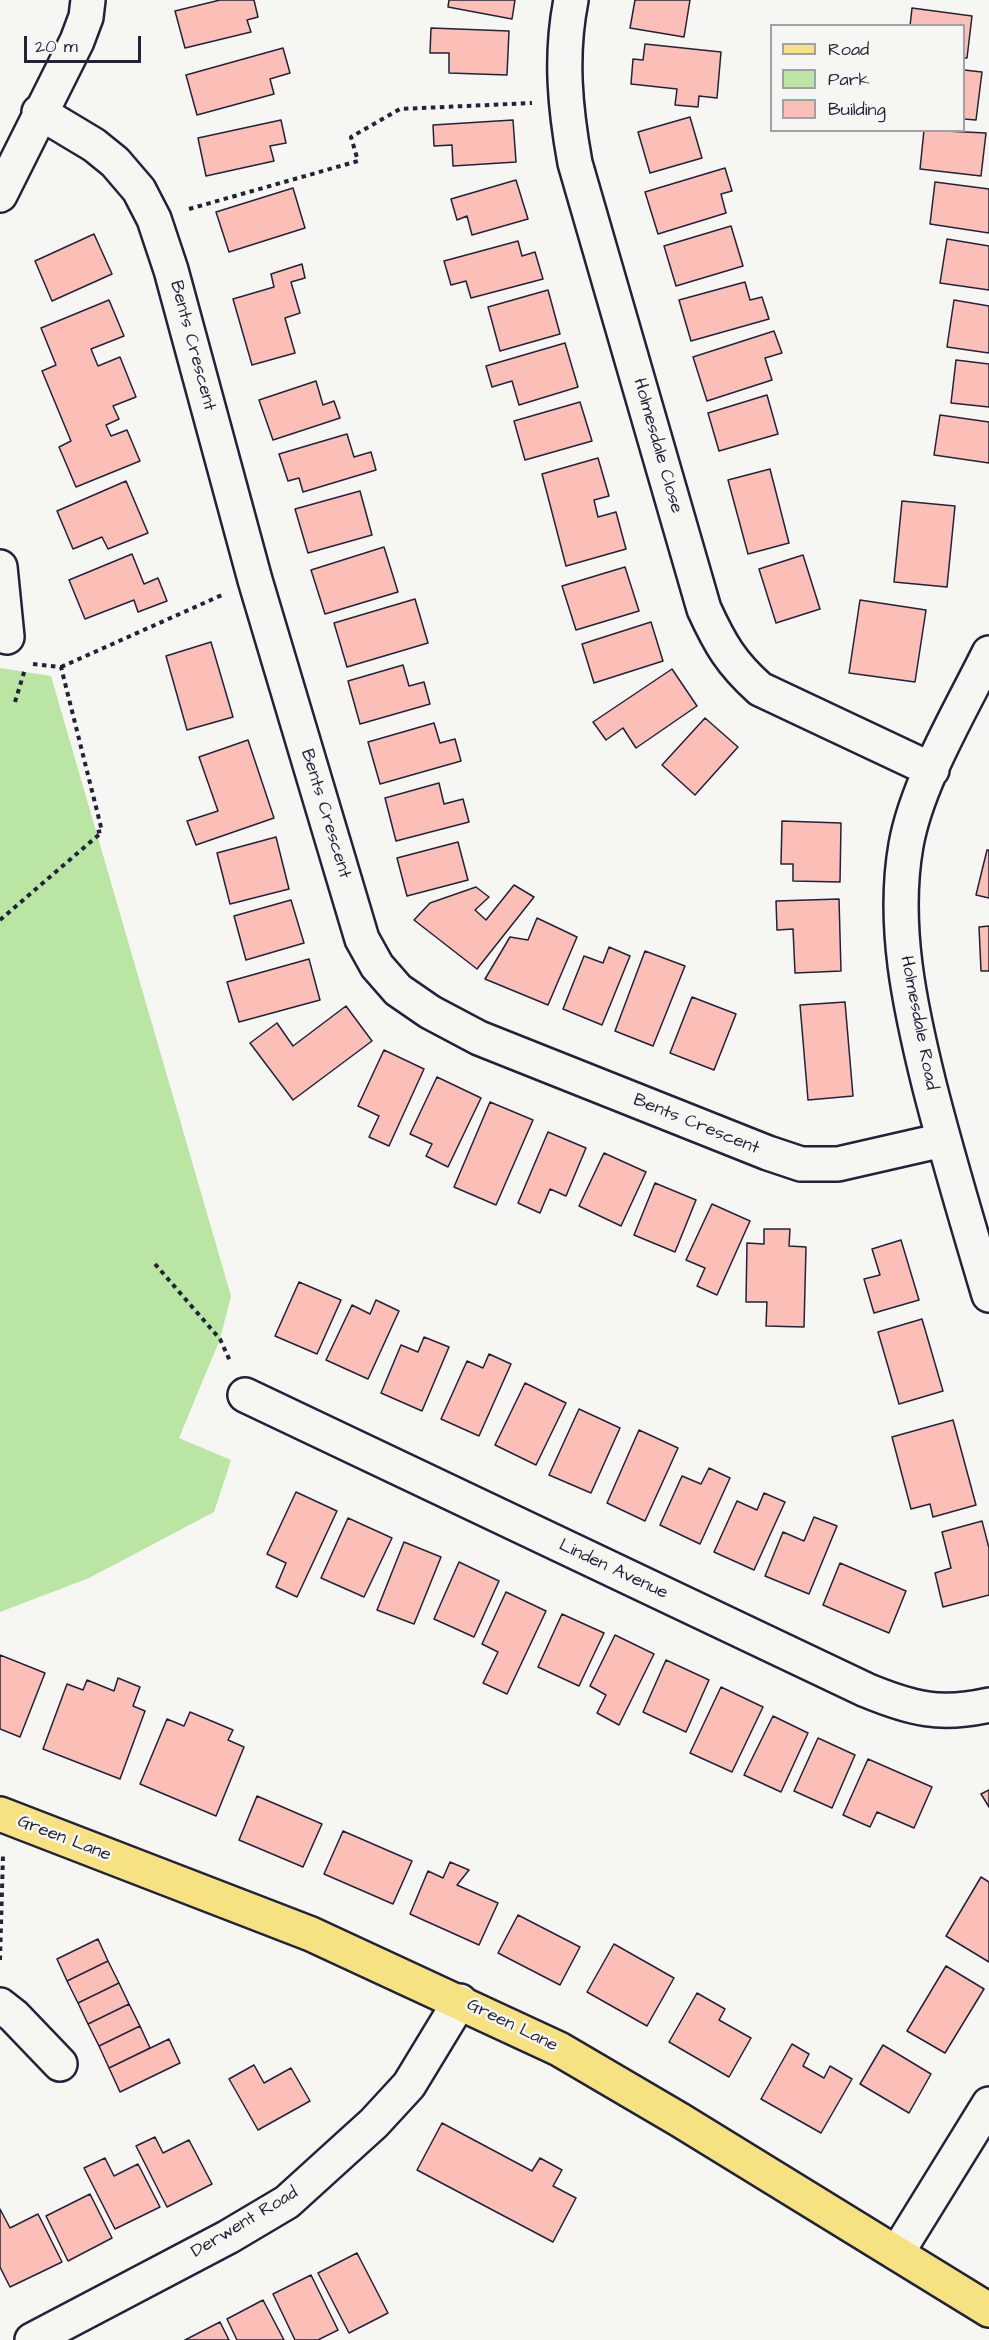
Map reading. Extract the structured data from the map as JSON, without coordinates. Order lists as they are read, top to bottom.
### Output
{
  "streets": {
    "main road": ["Green Lane"],
    "street": [
      "Bents Crescent",
      "Holmesdale Close",
      "Holmesdale Road",
      "Linden Avenue",
      "Derwent Road"
    ]
  },
  "crossings": [
    ["Bents Crescent", "Holmesdale Road"],
    ["Holmesdale Close", "Holmesdale Road"],
    ["Green Lane", "Derwent Road"]
  ],
  "legend": ["Road", "Park", "Building"],
  "scale_bar": "20 m"
}
